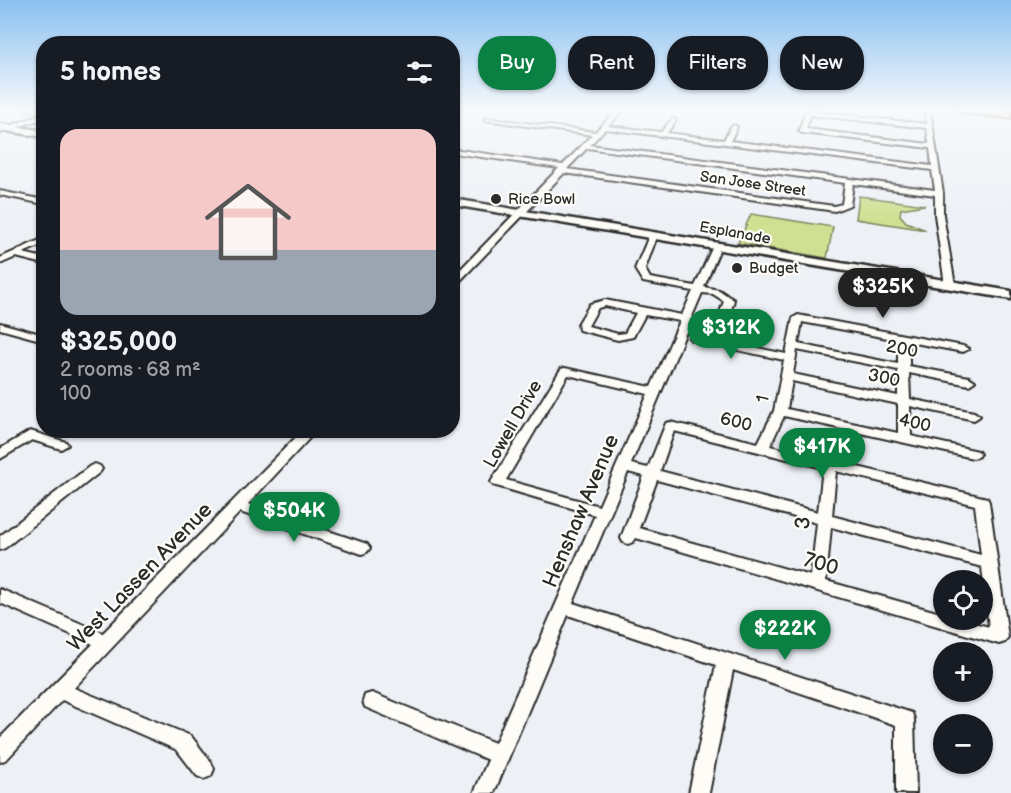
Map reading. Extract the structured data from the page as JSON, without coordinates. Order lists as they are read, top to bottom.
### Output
{
  "streets": {
    "main road": ["Esplanade"],
    "street": [
      "San Jose Street",
      "200",
      "300",
      "1",
      "600",
      "400",
      "Lowell Drive",
      "Henshaw Avenue",
      "3",
      "700",
      "West Lassen Avenue"
    ]
  },
  "crossings": [
    ["Esplanade", "Henshaw Avenue"],
    ["200", "1"],
    ["200", "Henshaw Avenue"],
    ["300", "1"],
    ["1", "600"],
    ["1", "400"],
    ["600", "3"],
    ["600", "700"],
    ["Lowell Drive", "Henshaw Avenue"],
    ["3", "700"]
  ],
  "places": ["Rice Bowl", "Budget"],
  "page": {
    "chip": [
      "Buy",
      "Rent",
      "Filters",
      "New"
    ],
    "heading": "5 homes",
    "list": [
      {
        "name": "$325,000",
        "note": "2 rooms · 68 m² · 100"
      }
    ],
    "price": [
      "$325K",
      "$312K",
      "$417K",
      "$504K",
      "$222K"
    ],
    "map_buttons": ["+", "−"]
  }
}
